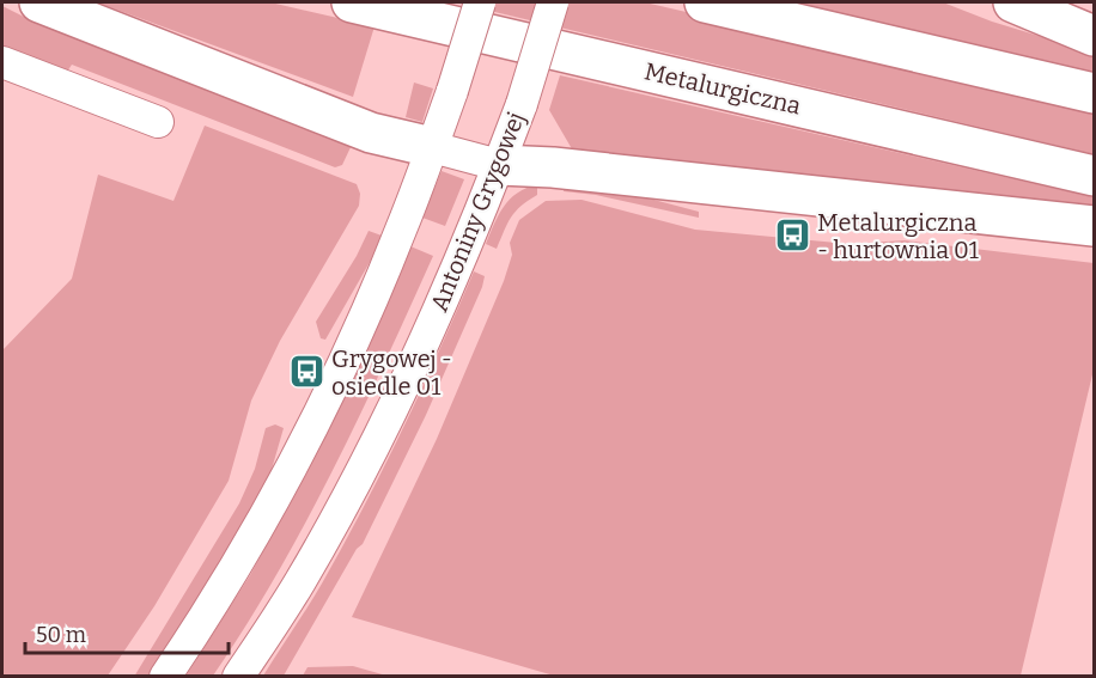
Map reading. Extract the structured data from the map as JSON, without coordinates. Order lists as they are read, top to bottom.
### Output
{
  "streets": {
    "main road": ["Metalurgiczna"],
    "street": ["Antoniny Grygowej"]
  },
  "places": {
    "bus stop": ["Metalurgiczna - hurtownia 01", "Grygowej - osiedle 01"]
  },
  "scale_bar": "50 m"
}
